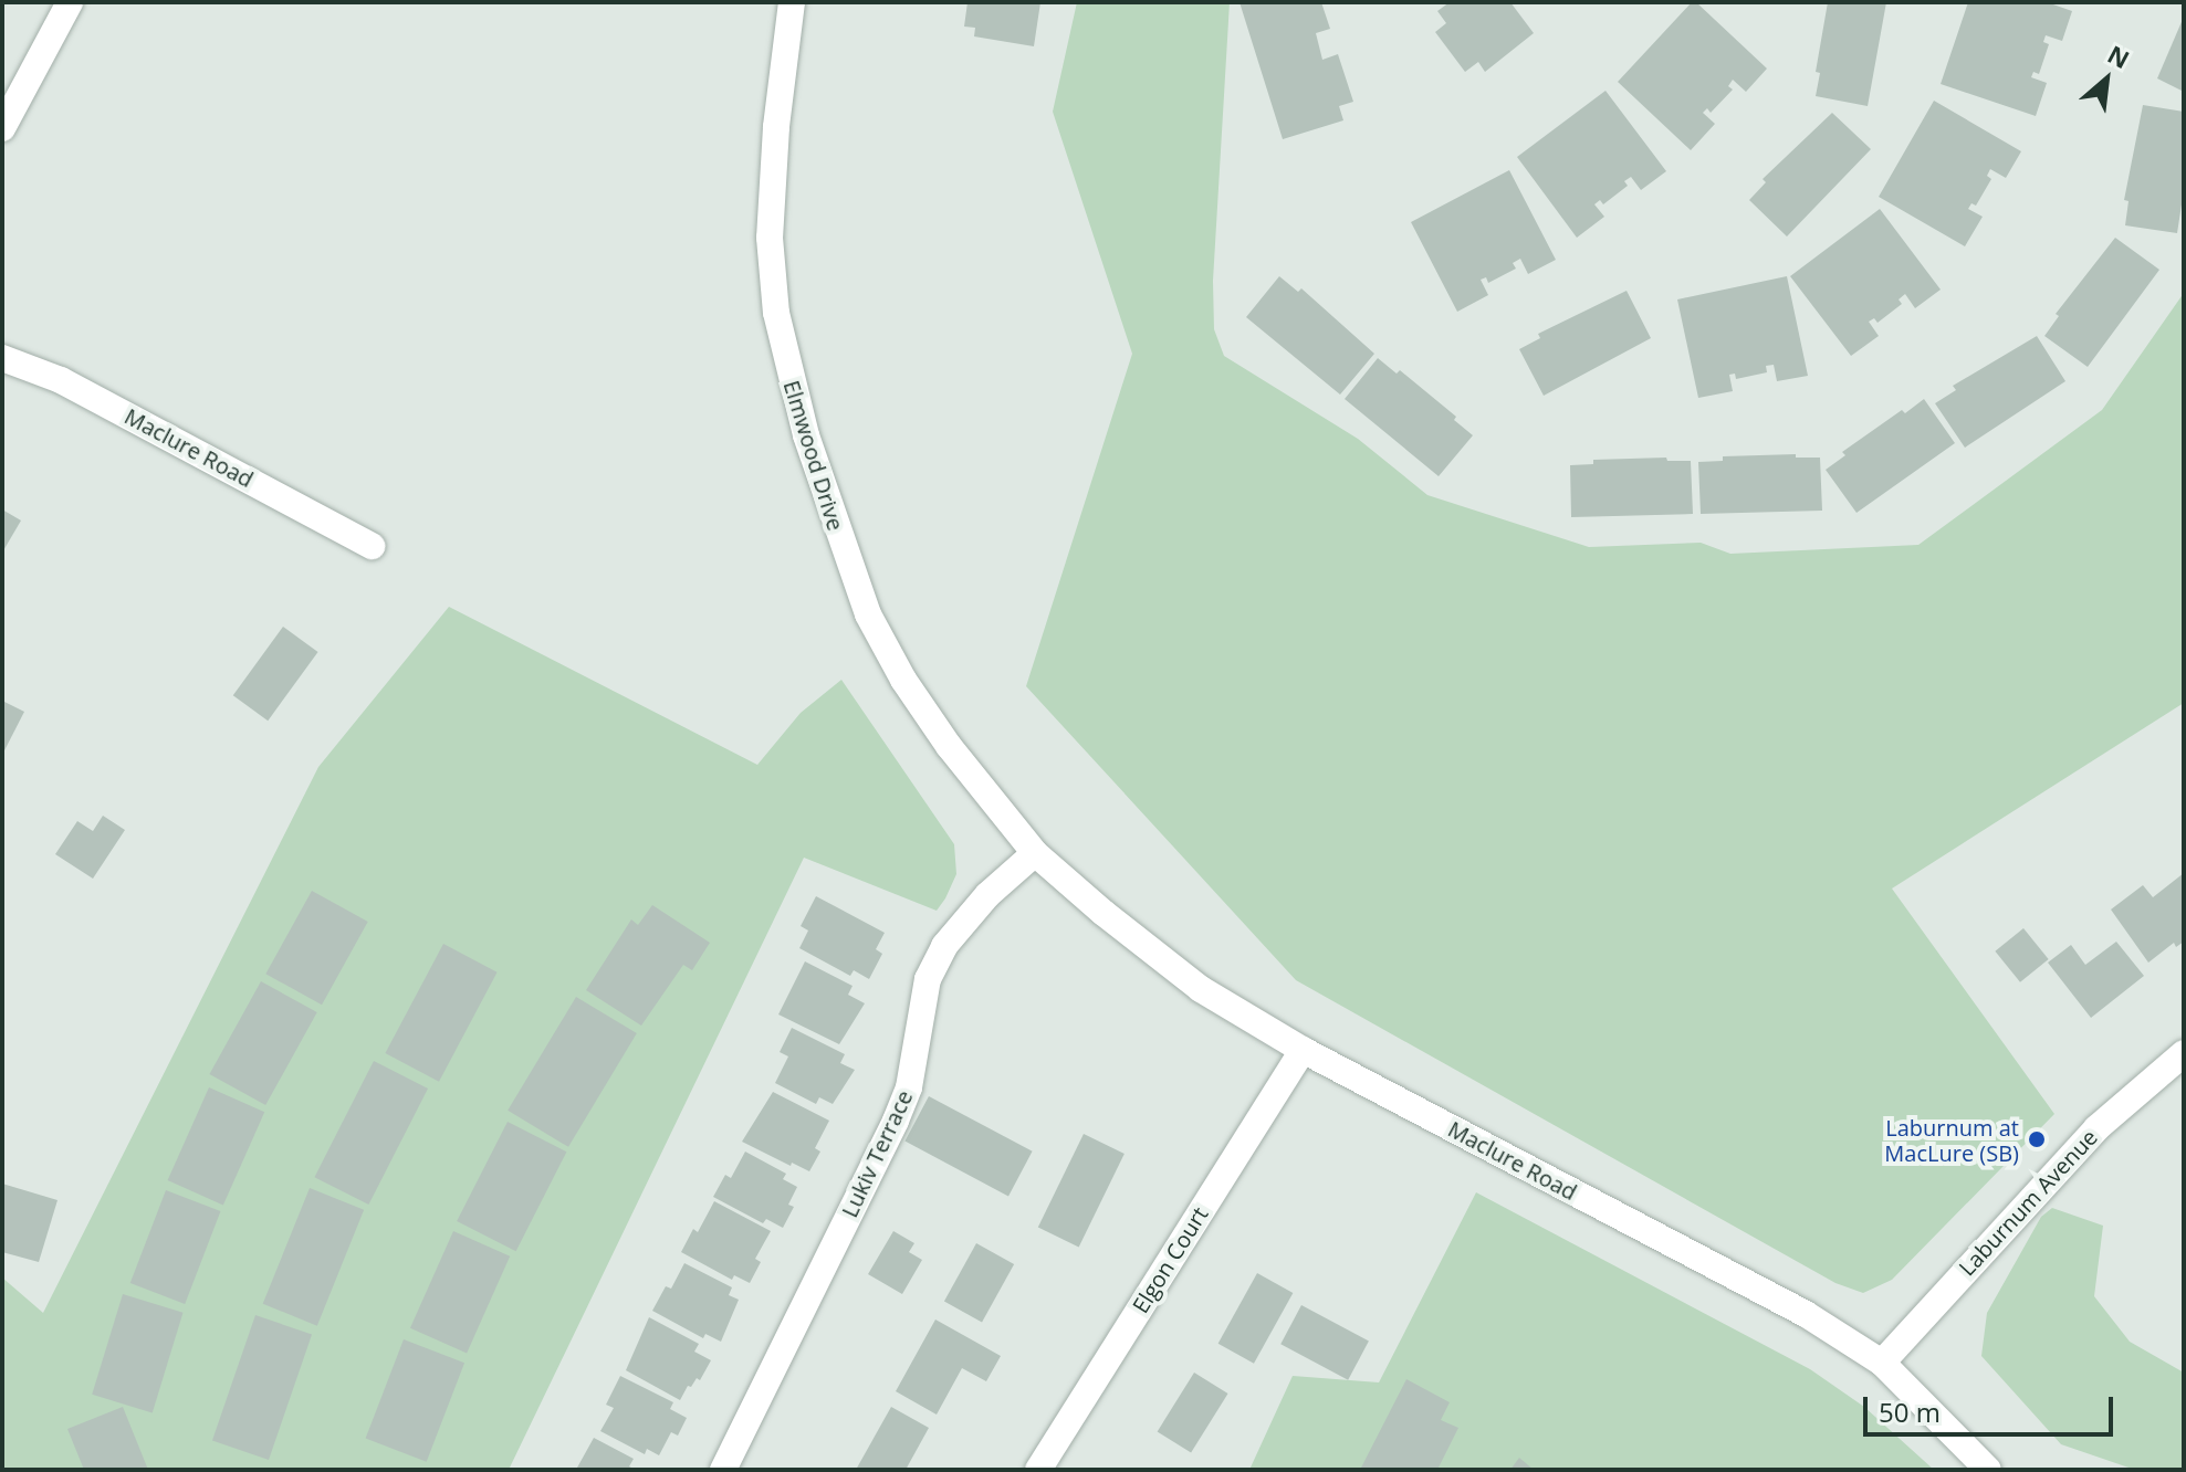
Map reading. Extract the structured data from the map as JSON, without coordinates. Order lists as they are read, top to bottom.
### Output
{
  "streets": {
    "street": [
      "Maclure Road",
      "Elmwood Drive",
      "Lukiv Terrace",
      "Laburnum Avenue",
      "Elgon Court"
    ]
  },
  "crossings": [
    ["Maclure Road", "Elmwood Drive"],
    ["Maclure Road", "Lukiv Terrace"],
    ["Maclure Road", "Laburnum Avenue"],
    ["Maclure Road", "Elgon Court"],
    ["Elmwood Drive", "Lukiv Terrace"]
  ],
  "places": ["Laburnum at MacLure (SB)"],
  "scale_bar": "50 m",
  "north": "top right"
}
